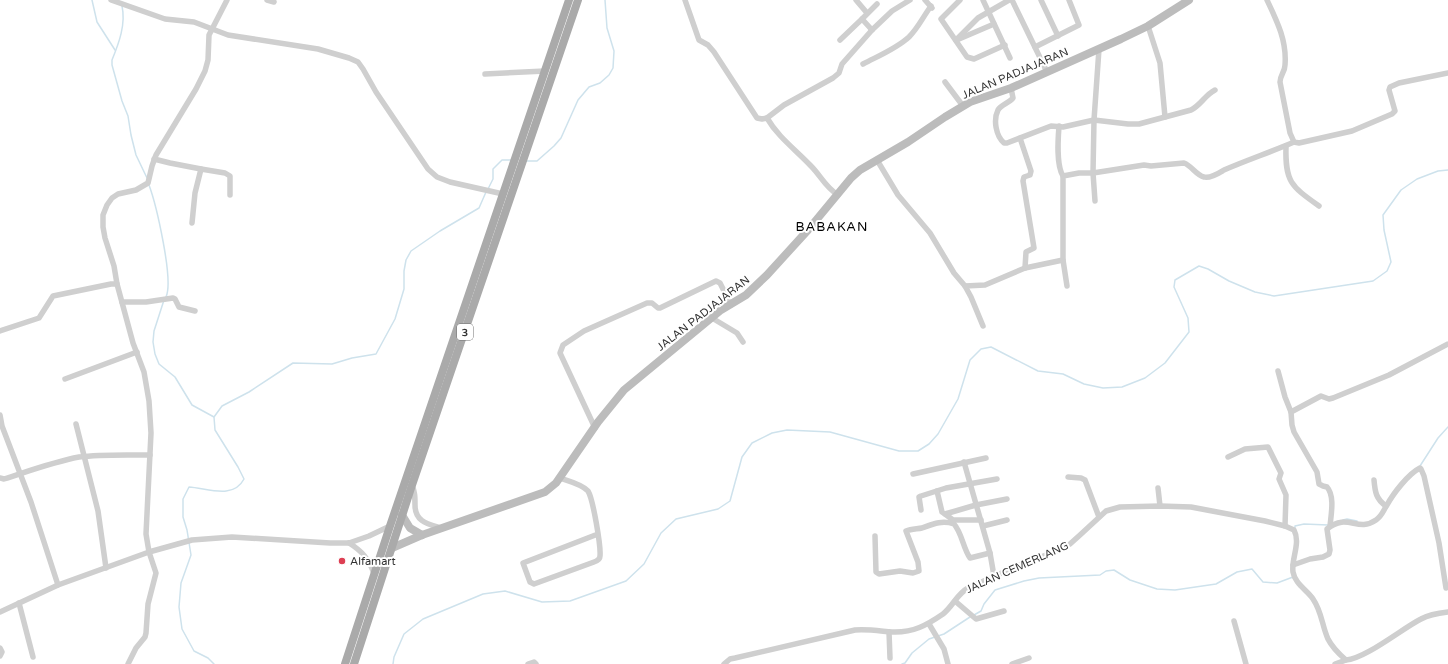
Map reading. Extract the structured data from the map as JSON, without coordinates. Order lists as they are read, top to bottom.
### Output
{
  "streets": {
    "main road": ["3"],
    "street": ["JALAN PADJAJARAN", "JALAN CEMERLANG"]
  },
  "crossings": [
    ["JALAN PADJAJARAN", "3"]
  ],
  "districts": ["BABAKAN"],
  "places": ["Alfamart"]
}
